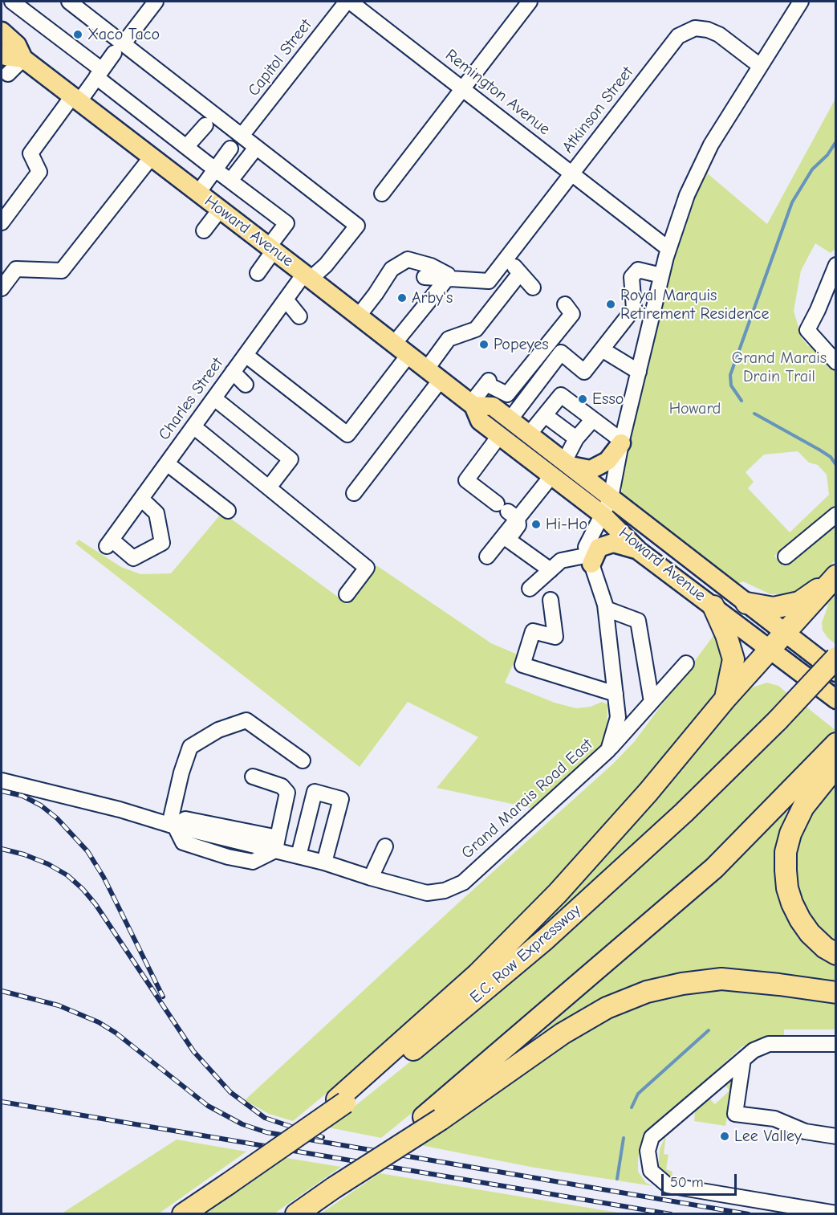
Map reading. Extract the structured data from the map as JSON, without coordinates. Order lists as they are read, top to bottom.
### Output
{
  "streets": {
    "highway": ["E.C. Row Expressway"],
    "main road": ["Howard Avenue"],
    "street": [
      "Capitol Street",
      "Remington Avenue",
      "Atkinson Street",
      "Charles Street",
      "Grand Marais Road East"
    ]
  },
  "crossings": [
    ["Capitol Street", "Remington Avenue"],
    ["Remington Avenue", "Atkinson Street"],
    ["Remington Avenue", "Grand Marais Road East"],
    ["Atkinson Street", "Grand Marais Road East"],
    ["Howard Avenue", "Charles Street"],
    ["Howard Avenue", "Grand Marais Road East"]
  ],
  "parks": ["Grand Marais Drain Trail", "Howard"],
  "places": [
    "Xaco Taco",
    "Arby's",
    "Royal Marquis Retirement Residence",
    "Popeyes",
    "Esso",
    "Hi-Ho",
    "Lee Valley"
  ],
  "scale_bar": "50 m"
}
